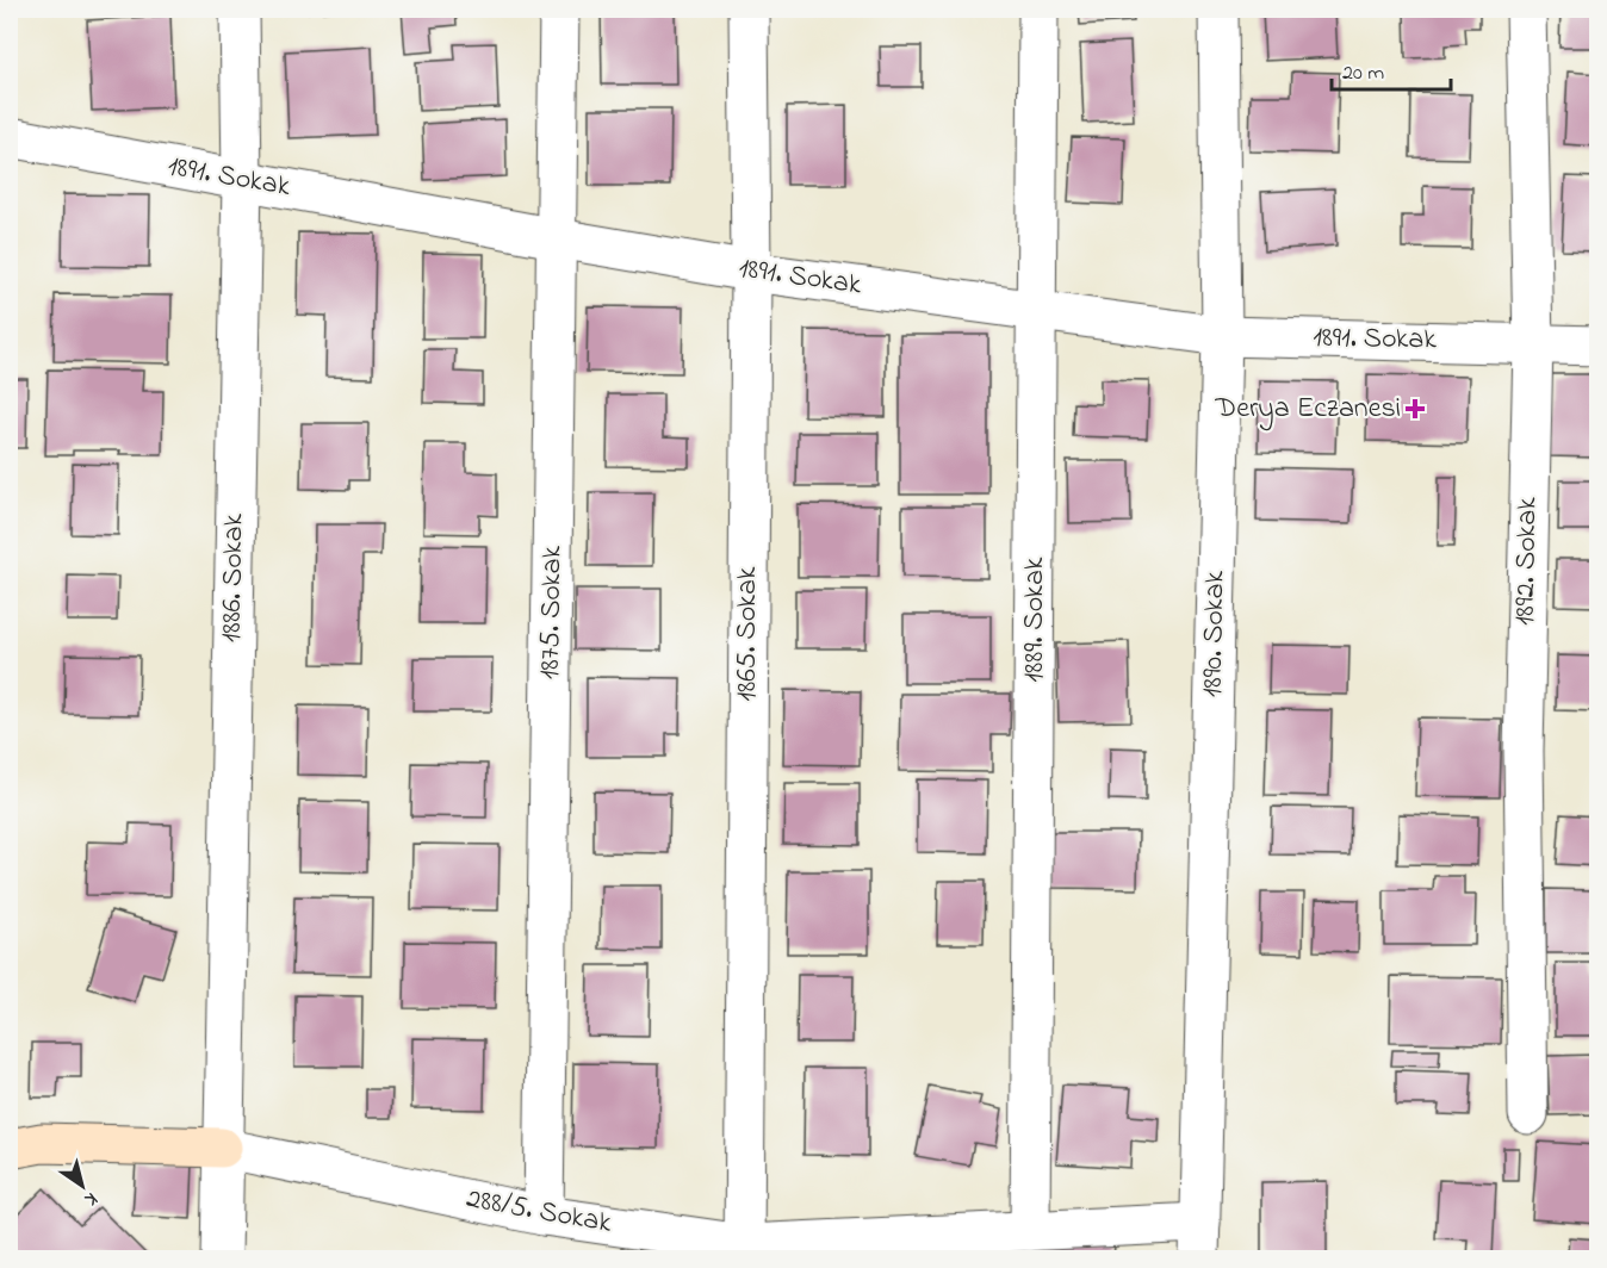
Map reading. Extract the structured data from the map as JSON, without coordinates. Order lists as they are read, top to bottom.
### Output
{
  "streets": {
    "street": [
      "1891. Sokak",
      "1892. Sokak",
      "1886. Sokak",
      "1875. Sokak",
      "1889. Sokak",
      "1865. Sokak",
      "1890. Sokak",
      "288/5. Sokak"
    ]
  },
  "crossings": [
    ["1891. Sokak", "1892. Sokak"],
    ["1891. Sokak", "1886. Sokak"],
    ["1891. Sokak", "1875. Sokak"],
    ["1891. Sokak", "1889. Sokak"],
    ["1891. Sokak", "1865. Sokak"],
    ["1891. Sokak", "1890. Sokak"],
    ["1886. Sokak", "288/5. Sokak"],
    ["1875. Sokak", "288/5. Sokak"],
    ["1889. Sokak", "288/5. Sokak"],
    ["1865. Sokak", "288/5. Sokak"],
    ["1890. Sokak", "288/5. Sokak"]
  ],
  "places": {
    "health": ["Derya Eczanesi"]
  },
  "scale_bar": "20 m",
  "north": "bottom right"
}
